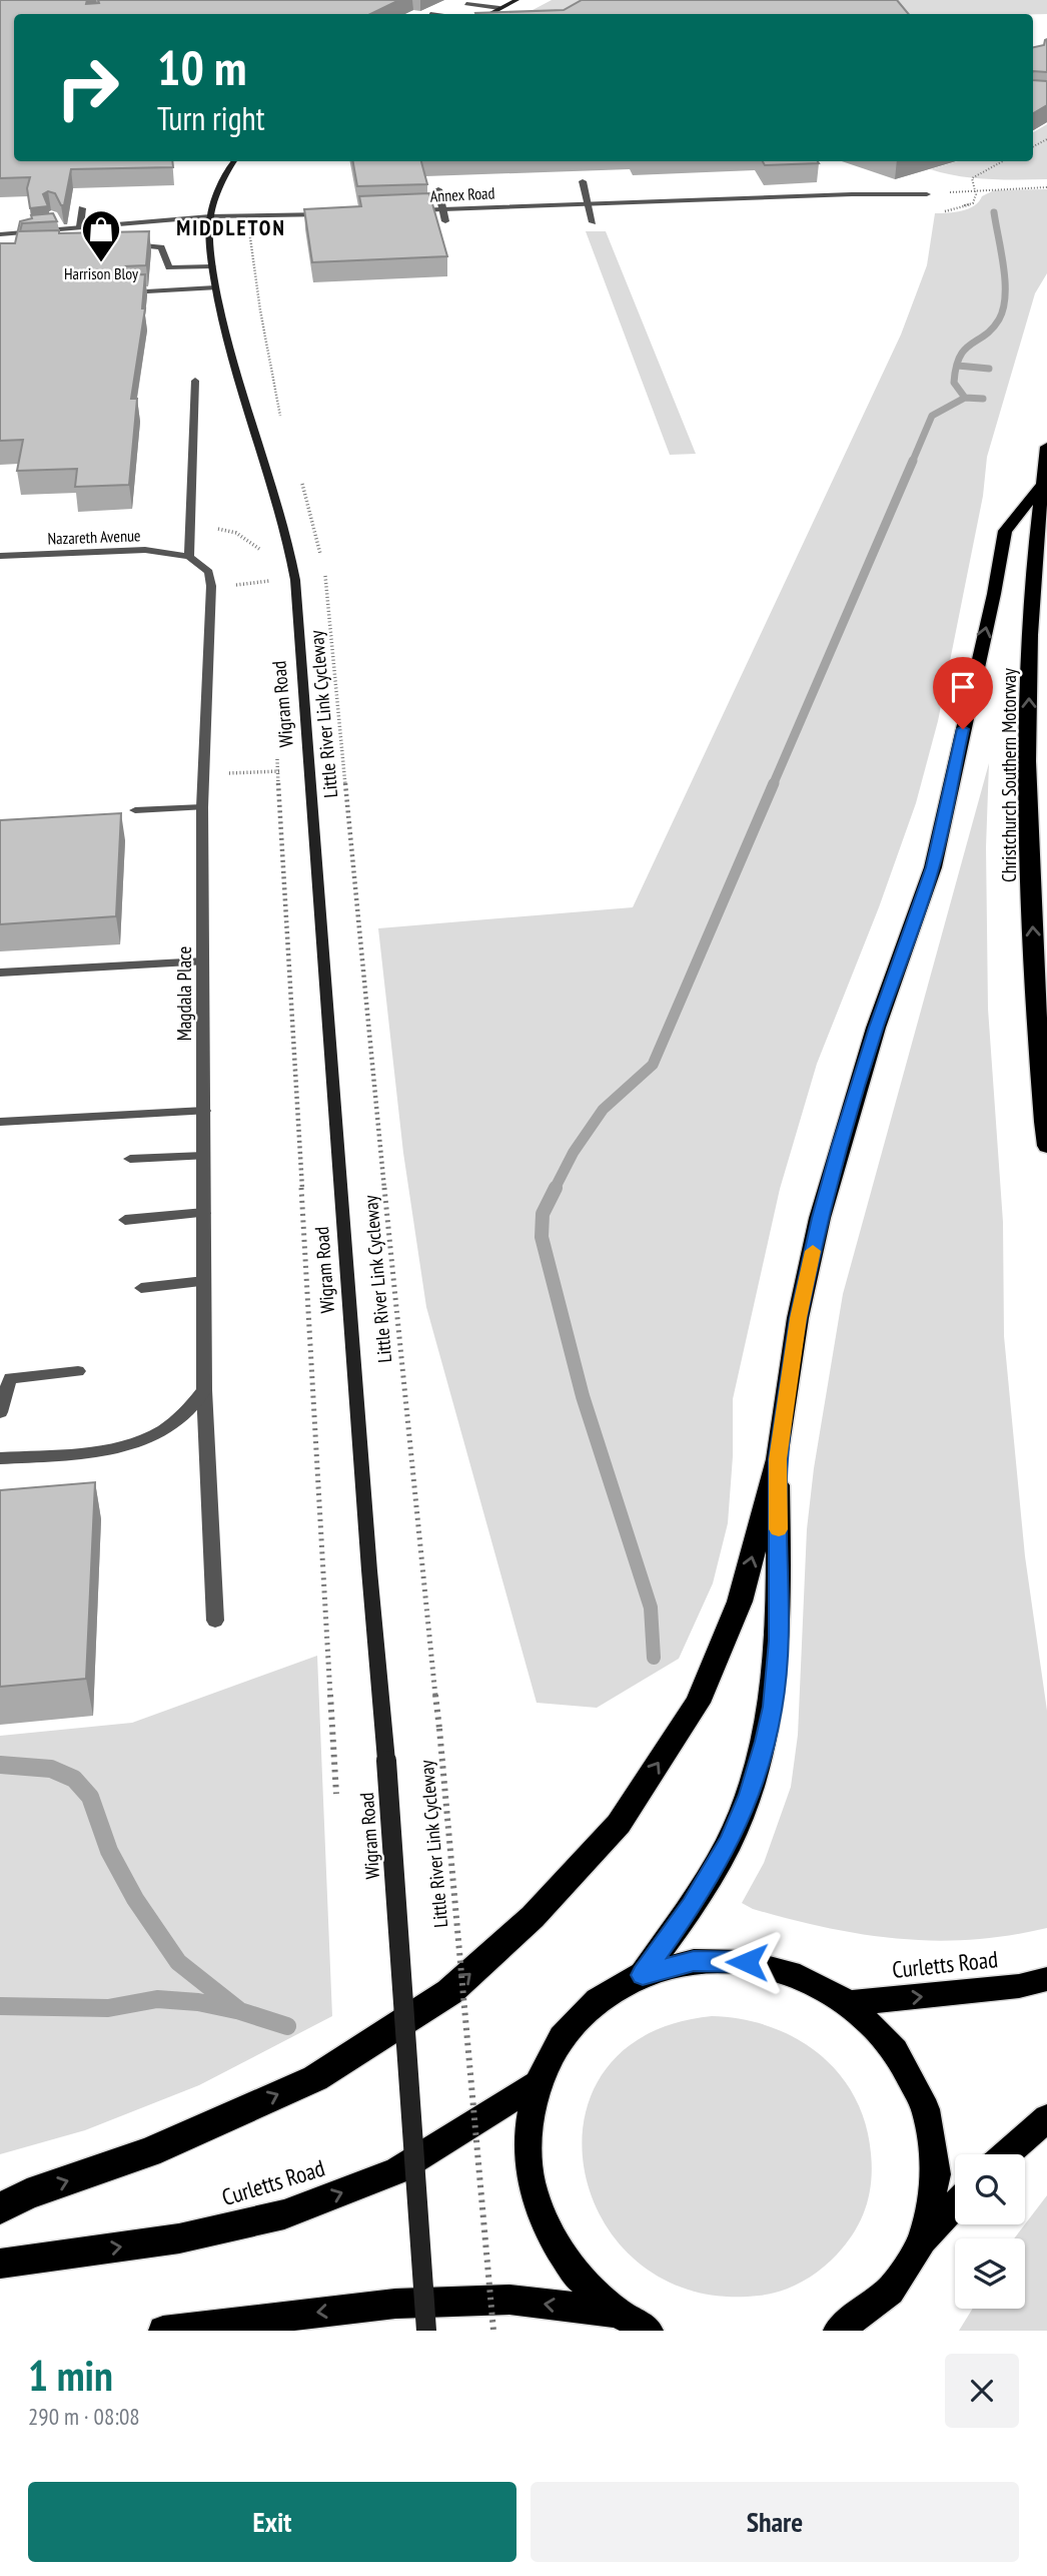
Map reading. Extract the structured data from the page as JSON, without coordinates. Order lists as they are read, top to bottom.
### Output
{
  "streets": {
    "highway": ["Christchurch Southern Motorway", "Curletts Road"],
    "main road": ["Wigram Road"],
    "street": ["Annex Road", "Nazareth Avenue", "Magdala Place"],
    "path": ["Little River Link Cycleway"]
  },
  "crossings": [
    ["Nazareth Avenue", "Magdala Place"]
  ],
  "districts": ["MIDDLETON"],
  "places": {
    "shop": ["Harrison Bloy"]
  },
  "page": {
    "turn": ["10 m", "Turn right"],
    "heading": ["1 min", "290 m · 08:08"],
    "buttons": ["Exit", "Share"]
  }
}
